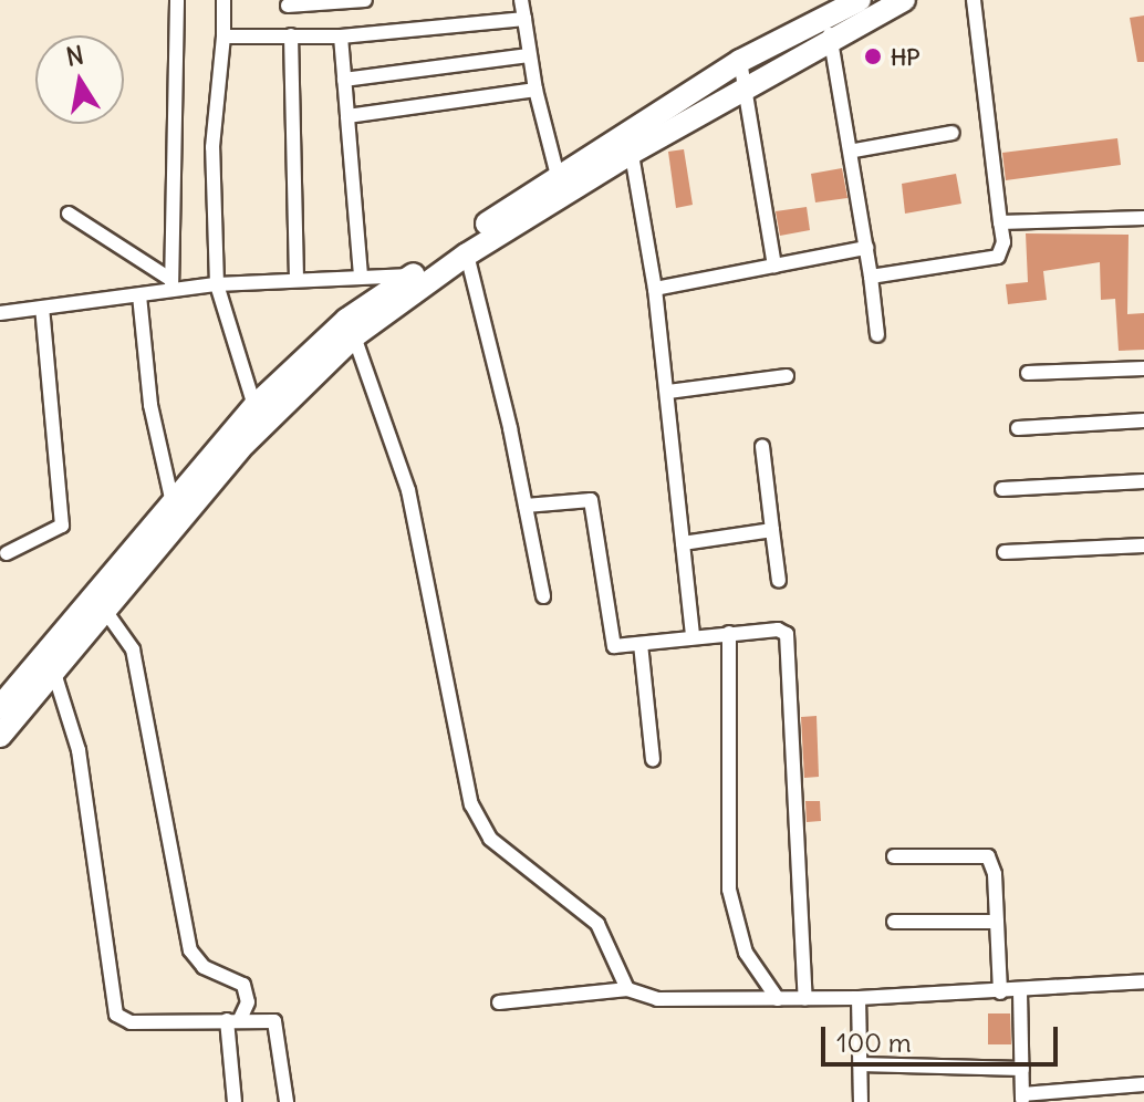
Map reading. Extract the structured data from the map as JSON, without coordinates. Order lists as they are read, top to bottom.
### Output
{
  "places": ["HP"],
  "scale_bar": "100 m",
  "north": "top"
}
